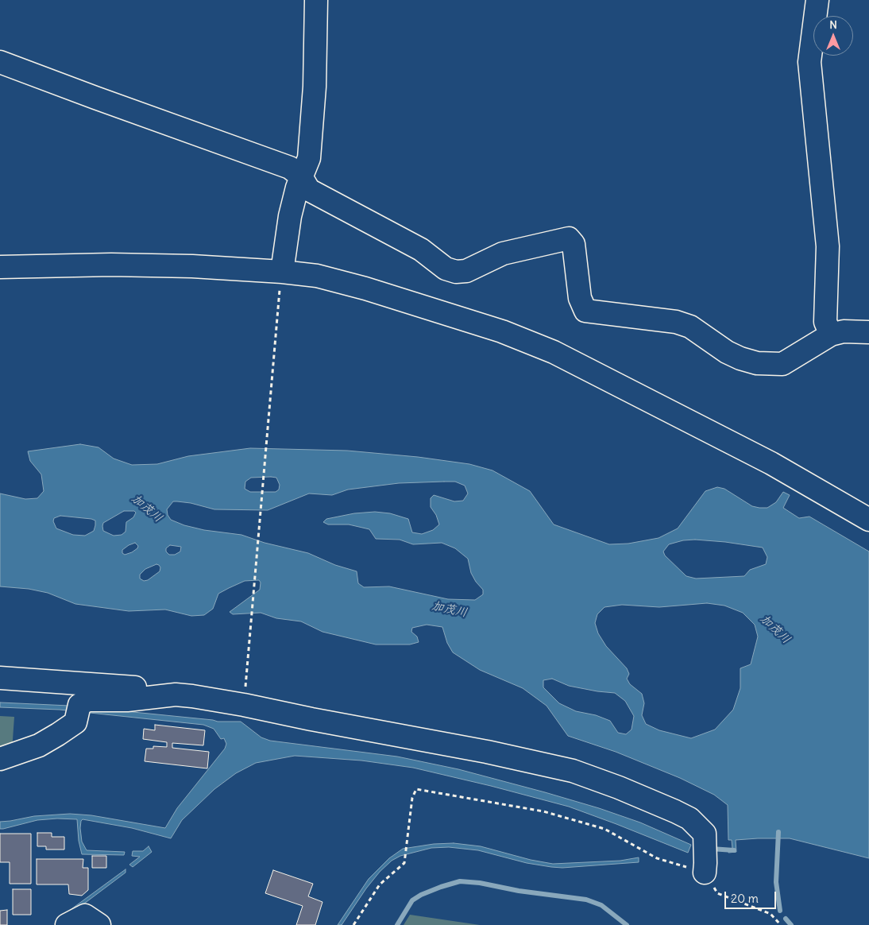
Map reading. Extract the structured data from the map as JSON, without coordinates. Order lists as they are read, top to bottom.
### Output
{
  "water": ["加茂川"],
  "scale_bar": "20 m",
  "north": "top"
}
